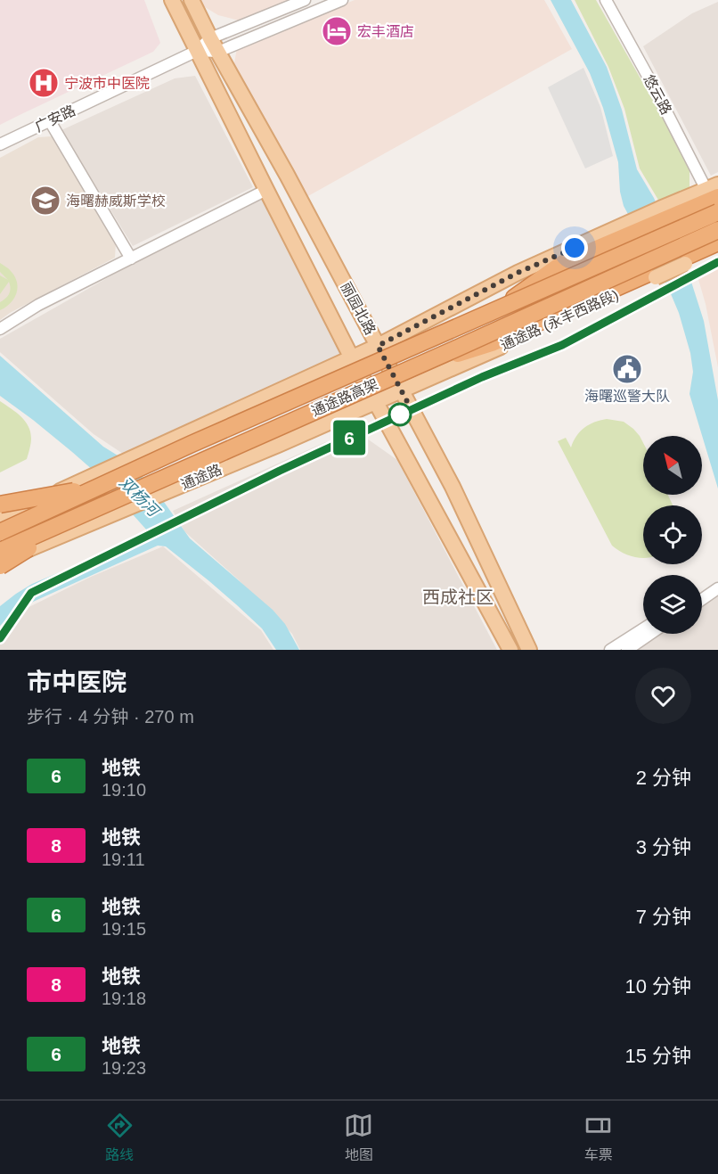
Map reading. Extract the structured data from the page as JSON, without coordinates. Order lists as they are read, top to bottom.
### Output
{
  "streets": {
    "highway": ["通途路高架"],
    "main road": ["丽园北路", "通途路 (永丰西路段)", "通途路"],
    "street": ["悠云路", "广安路"]
  },
  "crossings": [
    ["广安路", "丽园北路"],
    ["丽园北路", "通途路 (永丰西路段)"],
    ["丽园北路", "通途路"],
    ["通途路 (永丰西路段)", "通途路"]
  ],
  "districts": ["西成社区"],
  "water": ["双杨河"],
  "places": {
    "hotel": ["宏丰酒店"],
    "hospital": ["宁波市中医院"],
    "school or university": ["海曙赫威斯学校"],
    "public building": ["海曙巡警大队"]
  },
  "lines": ["metro line 6"],
  "north": "top left",
  "page": {
    "on_map": "6",
    "heading": ["市中医院", "步行 · 4 分钟 · 270 m"],
    "list": [
      {
        "mark": "6",
        "name": "地铁",
        "note": "19:10",
        "value": "2 分钟"
      },
      {
        "mark": "8",
        "name": "地铁",
        "note": "19:11",
        "value": "3 分钟"
      },
      {
        "mark": "6",
        "name": "地铁",
        "note": "19:15",
        "value": "7 分钟"
      },
      {
        "mark": "8",
        "name": "地铁",
        "note": "19:18",
        "value": "10 分钟"
      },
      {
        "mark": "6",
        "name": "地铁",
        "note": "19:23",
        "value": "15 分钟"
      }
    ],
    "tabs": ["路线", "地图", "车票"]
  }
}
